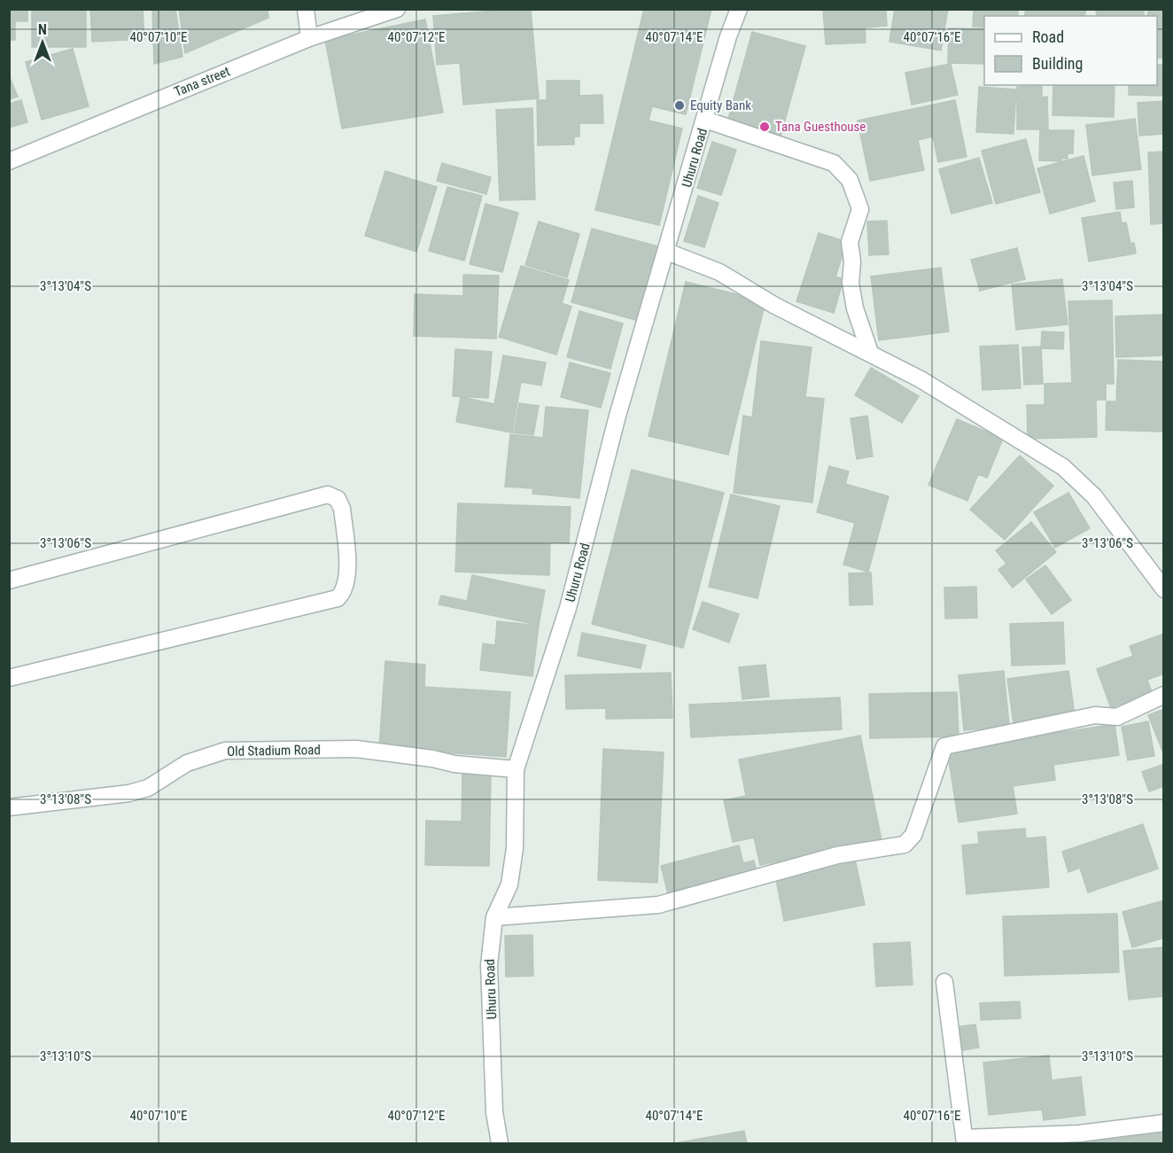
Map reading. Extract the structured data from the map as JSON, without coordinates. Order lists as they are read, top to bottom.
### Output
{
  "streets": {
    "street": ["Tana street", "Uhuru Road", "Old Stadium Road"]
  },
  "crossings": [
    ["Uhuru Road", "Old Stadium Road"]
  ],
  "places": ["Equity Bank", "Tana Guesthouse"],
  "legend": ["Road", "Building"],
  "north": "top",
  "coordinates": [
    "40°07'10\"E",
    "40°07'12\"E",
    "40°07'14\"E",
    "40°07'16\"E",
    "3°13'04\"S",
    "3°13'06\"S",
    "3°13'08\"S",
    "3°13'10\"S"
  ]
}
